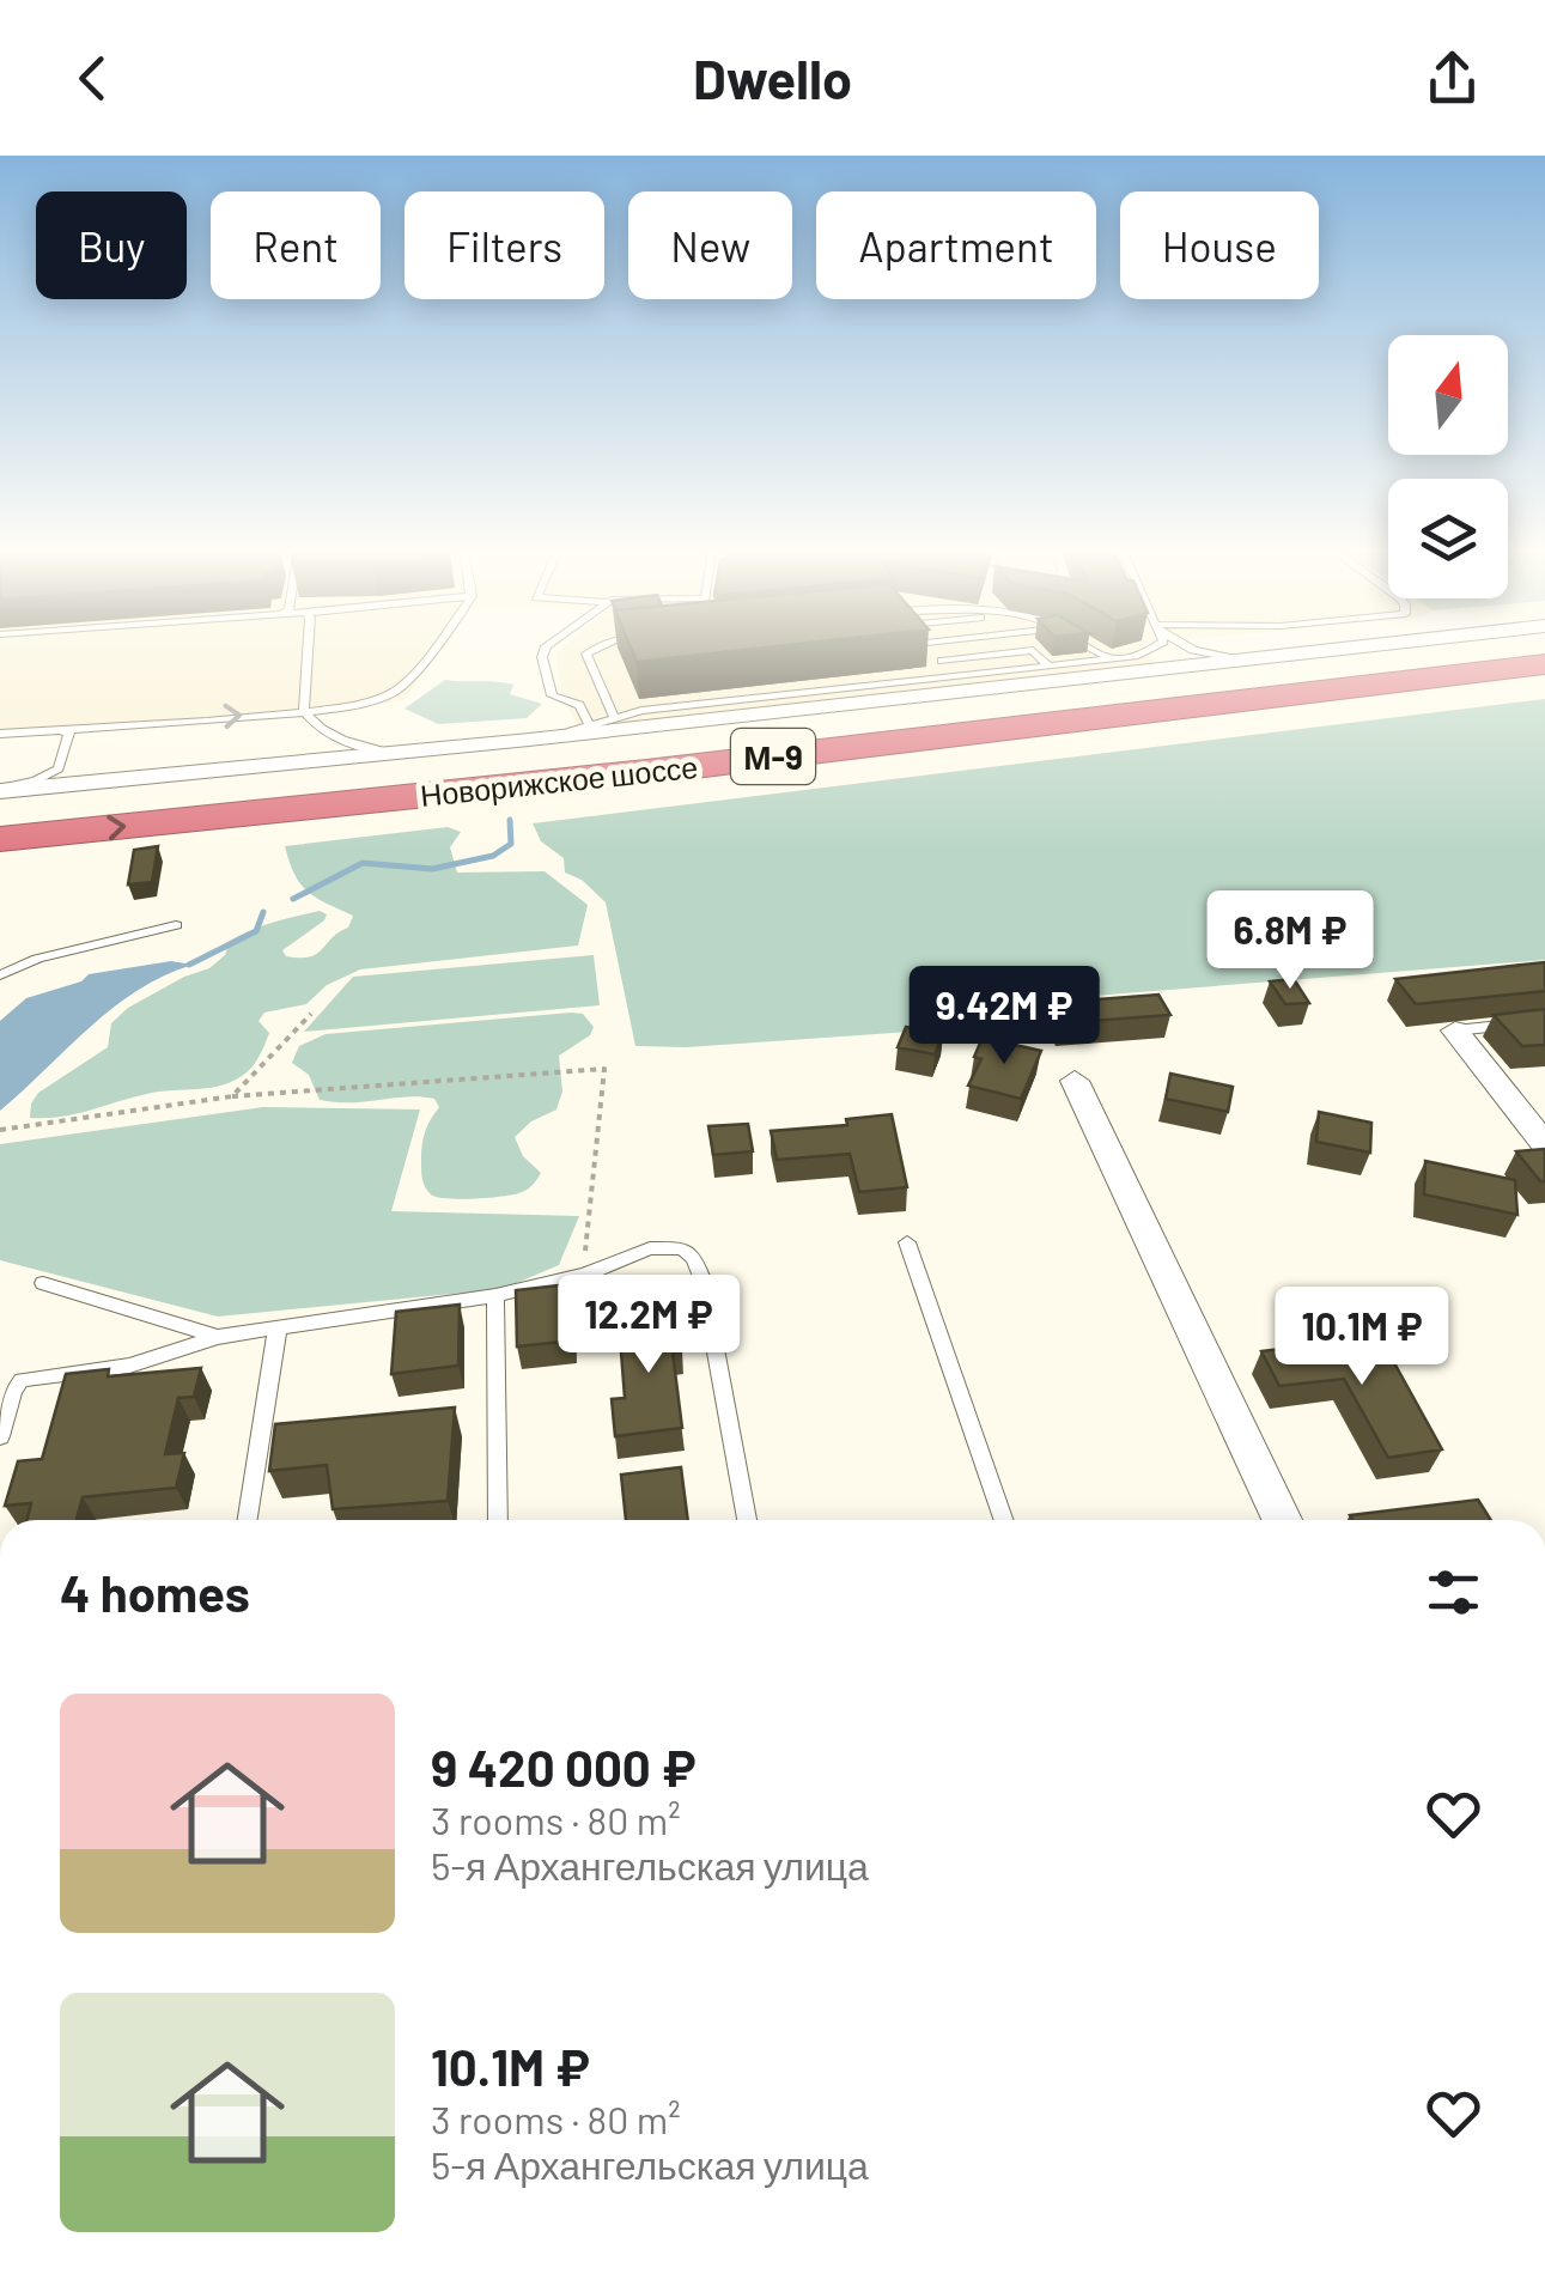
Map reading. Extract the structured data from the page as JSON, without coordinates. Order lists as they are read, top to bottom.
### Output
{
  "streets": {
    "highway": ["М-9", "Новорижское шоссе"]
  },
  "north": "top",
  "page": {
    "header": "Dwello",
    "chip": [
      "Buy",
      "Rent",
      "Filters",
      "New",
      "Apartment",
      "House"
    ],
    "price": [
      "6.8M ₽",
      "9.42M ₽",
      "12.2M ₽",
      "10.1M ₽"
    ],
    "heading": "4 homes",
    "list": [
      {
        "name": "9 420 000 ₽",
        "note": "3 rooms · 80 m² · 5-я Архангельская улица"
      },
      {
        "name": "10.1M ₽",
        "note": "3 rooms · 80 m² · 5-я Архангельская улица"
      }
    ]
  }
}
